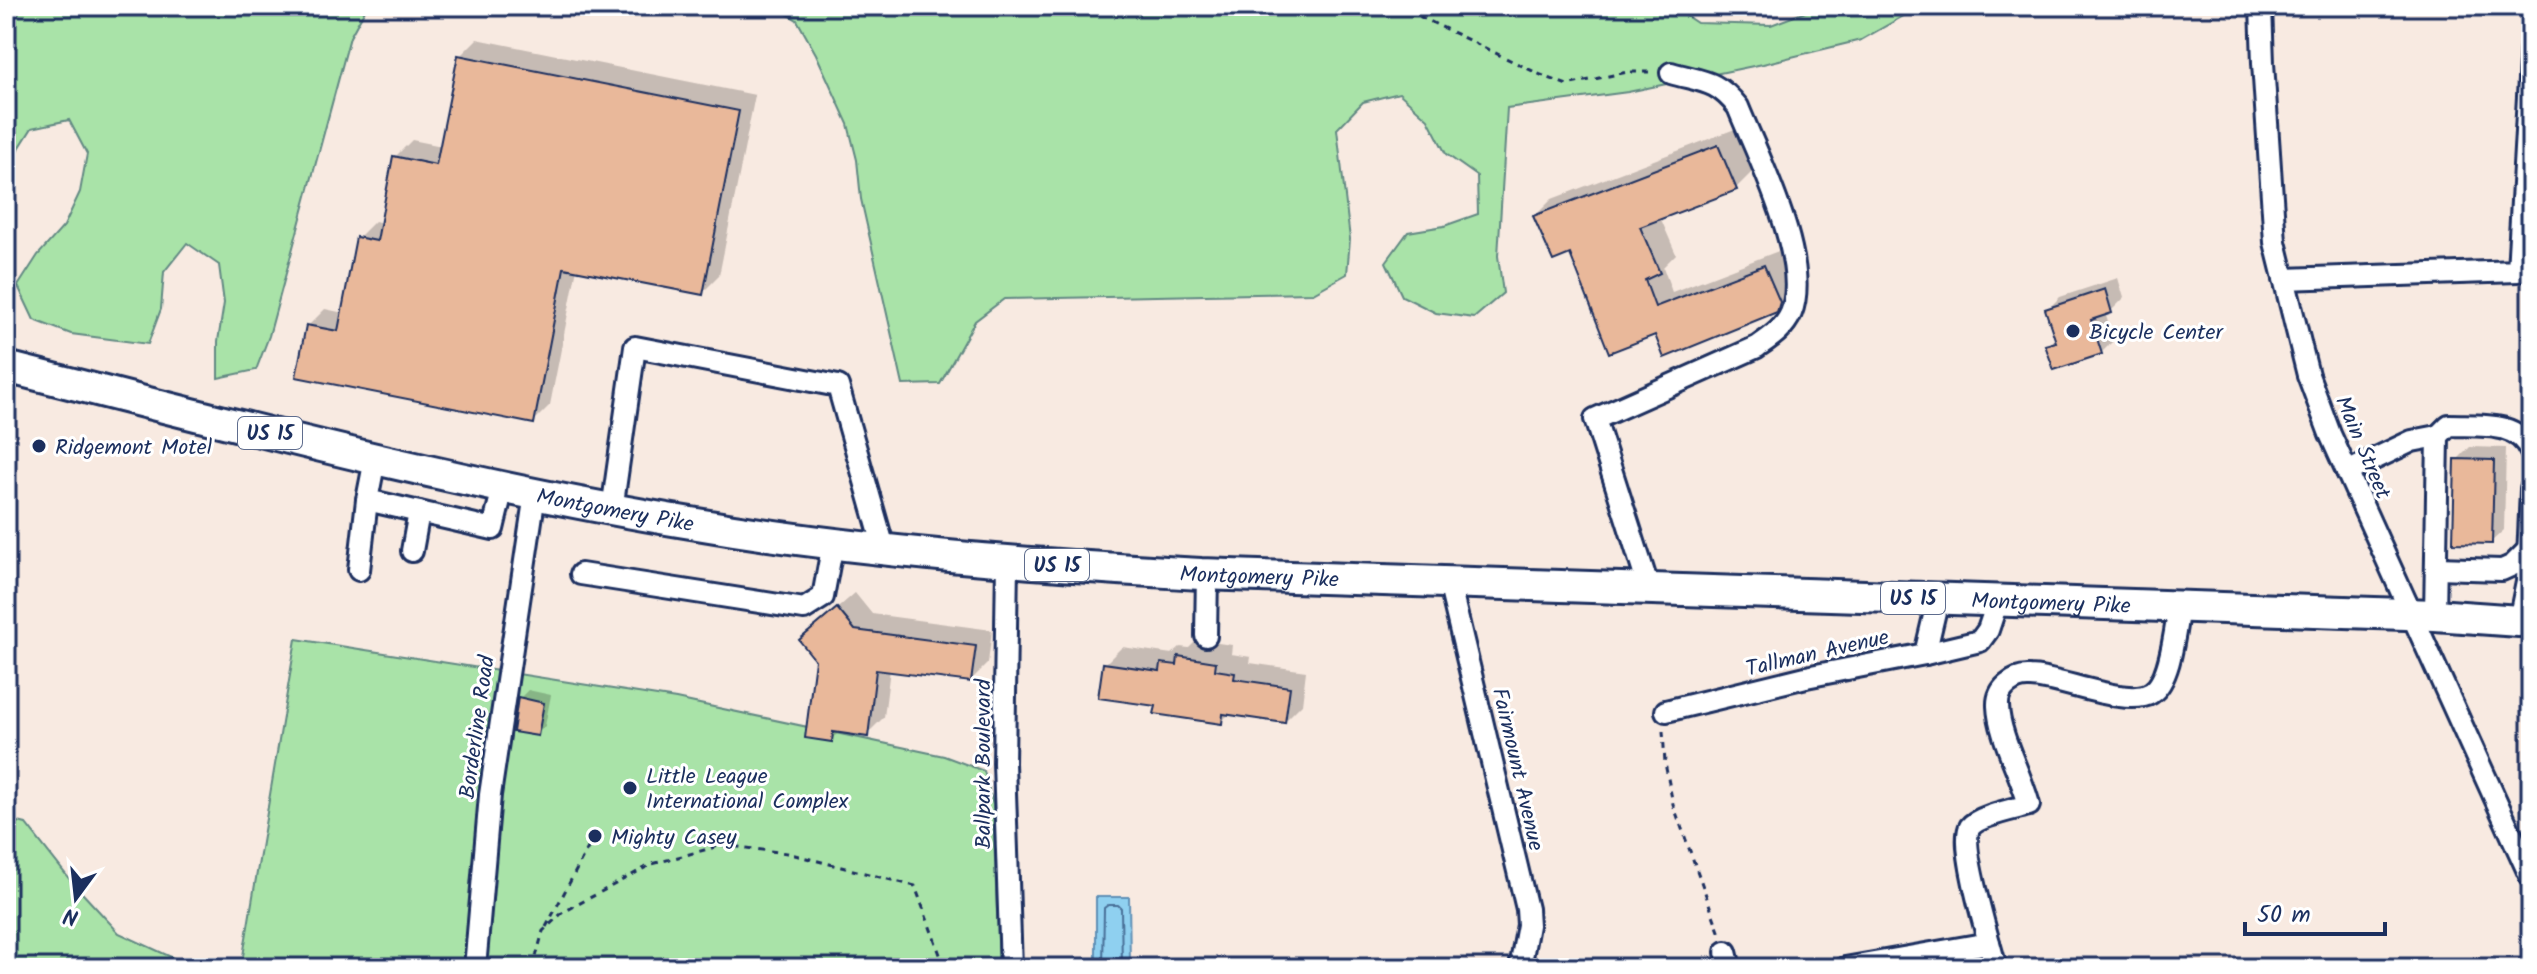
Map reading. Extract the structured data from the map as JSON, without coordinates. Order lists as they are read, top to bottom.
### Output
{
  "streets": {
    "highway": ["US 15", "Montgomery Pike"],
    "street": [
      "Main Street",
      "Tallman Avenue",
      "Borderline Road",
      "Ballpark Boulevard",
      "Fairmount Avenue"
    ]
  },
  "crossings": [
    ["Main Street", "Montgomery Pike"],
    ["Montgomery Pike", "Tallman Avenue"],
    ["Montgomery Pike", "Borderline Road"],
    ["Montgomery Pike", "Ballpark Boulevard"],
    ["Montgomery Pike", "Fairmount Avenue"]
  ],
  "places": [
    "Bicycle Center",
    "Ridgemont Motel",
    "Little League International Complex",
    "Mighty Casey"
  ],
  "scale_bar": "50 m",
  "north": "bottom"
}
